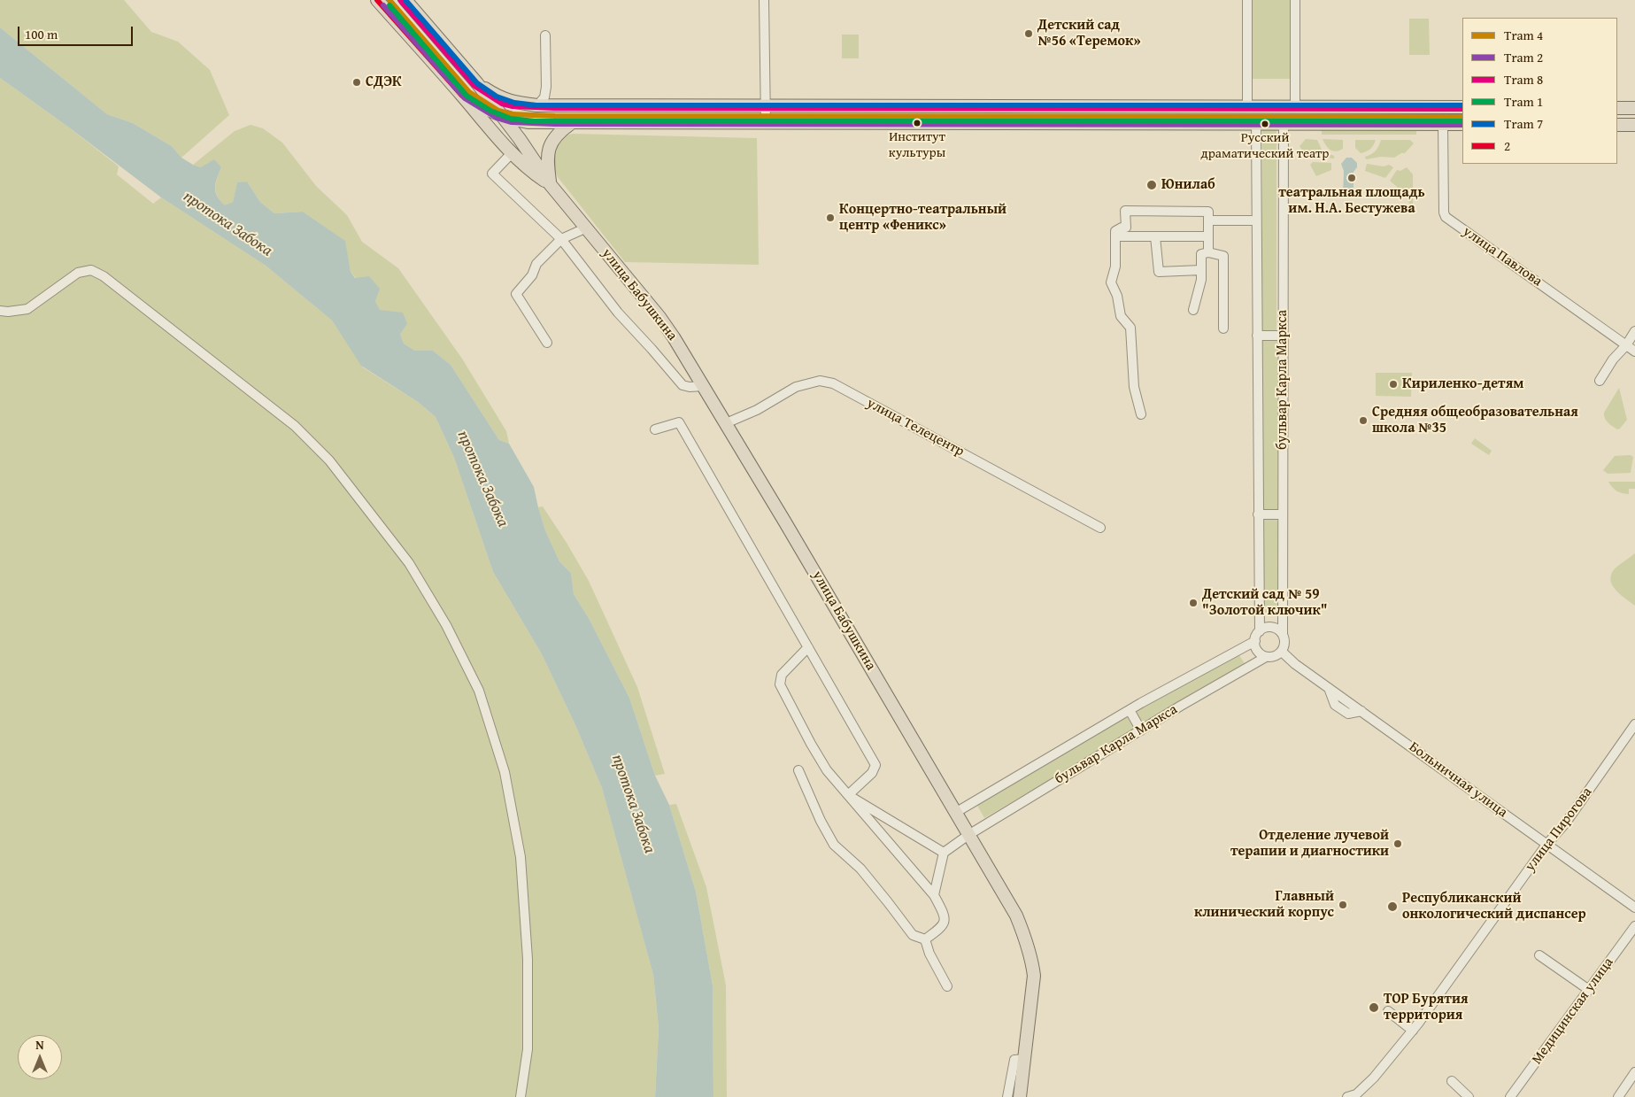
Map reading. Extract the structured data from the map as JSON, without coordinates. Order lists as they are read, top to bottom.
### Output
{
  "streets": {
    "main road": ["улица Бабушкина"],
    "street": [
      "улица Павлова",
      "бульвар Карла Маркса",
      "улица Телецентр",
      "Больничная улица",
      "улица Пирогова",
      "Медицинская улица"
    ]
  },
  "crossings": [
    ["улица Бабушкина", "бульвар Карла Маркса"],
    ["улица Бабушкина", "улица Телецентр"],
    ["бульвар Карла Маркса", "Больничная улица"],
    ["Больничная улица", "улица Пирогова"]
  ],
  "water": ["протока Забока"],
  "places": [
    "Детский сад №56 «Теремок»",
    "СДЭК",
    "Институт культуры",
    "Русский драматический театр",
    "театральная площадь им. Н.А. Бестужева",
    "Юнилаб",
    "Концертно-театральный центр «Феникс»",
    "Кириленко-детям",
    "Средняя общеобразовательная школа №35",
    "Детский сад № 59 \"Золотой ключик\"",
    "Отделение лучевой терапии и диагностики",
    "Главный клинический корпус",
    "Республиканский онкологический диспансер",
    "ТОР Бурятия территория"
  ],
  "lines": [
    "tram line 4",
    "tram line 8",
    "tram line 7",
    "transit line 2",
    "tram line 2",
    "tram line 1"
  ],
  "legend": [
    "Tram 4",
    "Tram 2",
    "Tram 8",
    "Tram 1",
    "Tram 7",
    "2"
  ],
  "scale_bar": "100 m",
  "north": "top"
}
